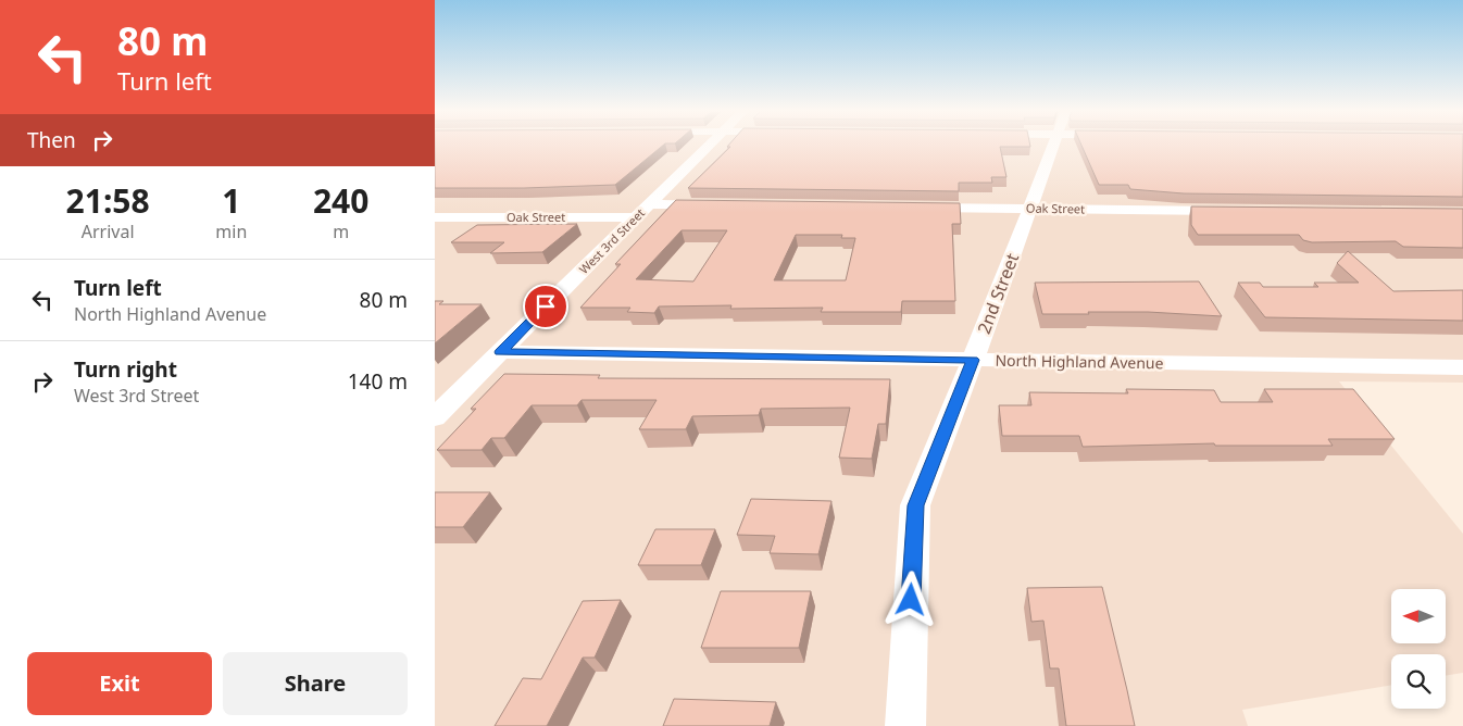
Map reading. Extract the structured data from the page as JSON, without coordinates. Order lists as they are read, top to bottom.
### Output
{
  "streets": {
    "street": [
      "Oak Street",
      "West 3rd Street",
      "2nd Street",
      "North Highland Avenue"
    ]
  },
  "crossings": [
    ["Oak Street", "West 3rd Street"],
    ["Oak Street", "2nd Street"],
    ["West 3rd Street", "North Highland Avenue"],
    ["2nd Street", "North Highland Avenue"]
  ],
  "north": "left",
  "page": {
    "turn": ["80 m", "Turn left"],
    "then": "Then",
    "eta": [
      "21:58",
      "Arrival",
      "1",
      "min",
      "240",
      "m"
    ],
    "list": [
      {
        "name": "Turn left",
        "note": "North Highland Avenue",
        "value": "80 m"
      },
      {
        "name": "Turn right",
        "note": "West 3rd Street",
        "value": "140 m"
      }
    ],
    "buttons": ["Exit", "Share"]
  }
}
